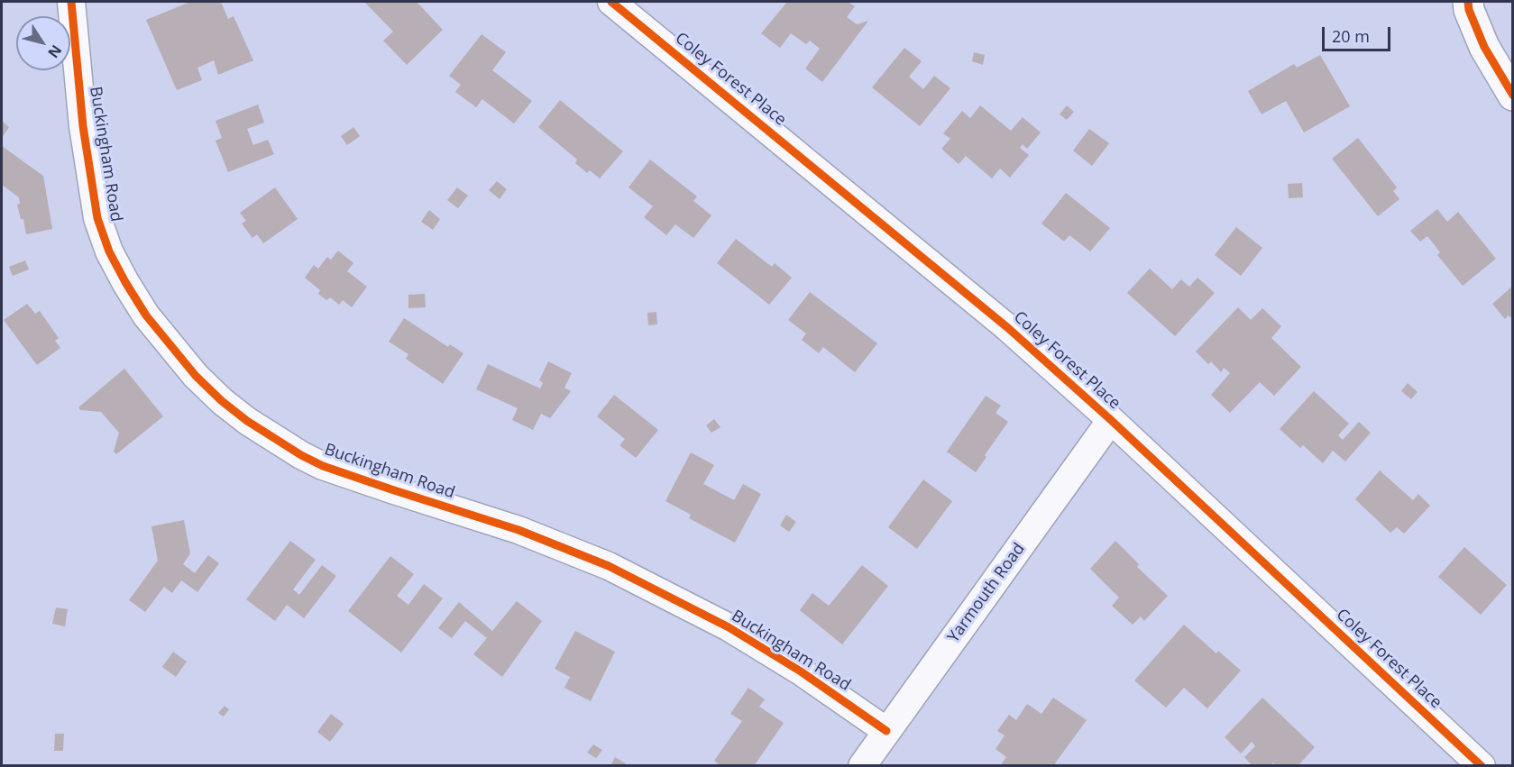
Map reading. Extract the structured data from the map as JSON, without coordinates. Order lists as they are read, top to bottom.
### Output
{
  "streets": {
    "street": ["Coley Forest Place", "Buckingham Road", "Yarmouth Road"]
  },
  "crossings": [
    ["Coley Forest Place", "Yarmouth Road"],
    ["Buckingham Road", "Yarmouth Road"]
  ],
  "scale_bar": "20 m",
  "north": "bottom right"
}
